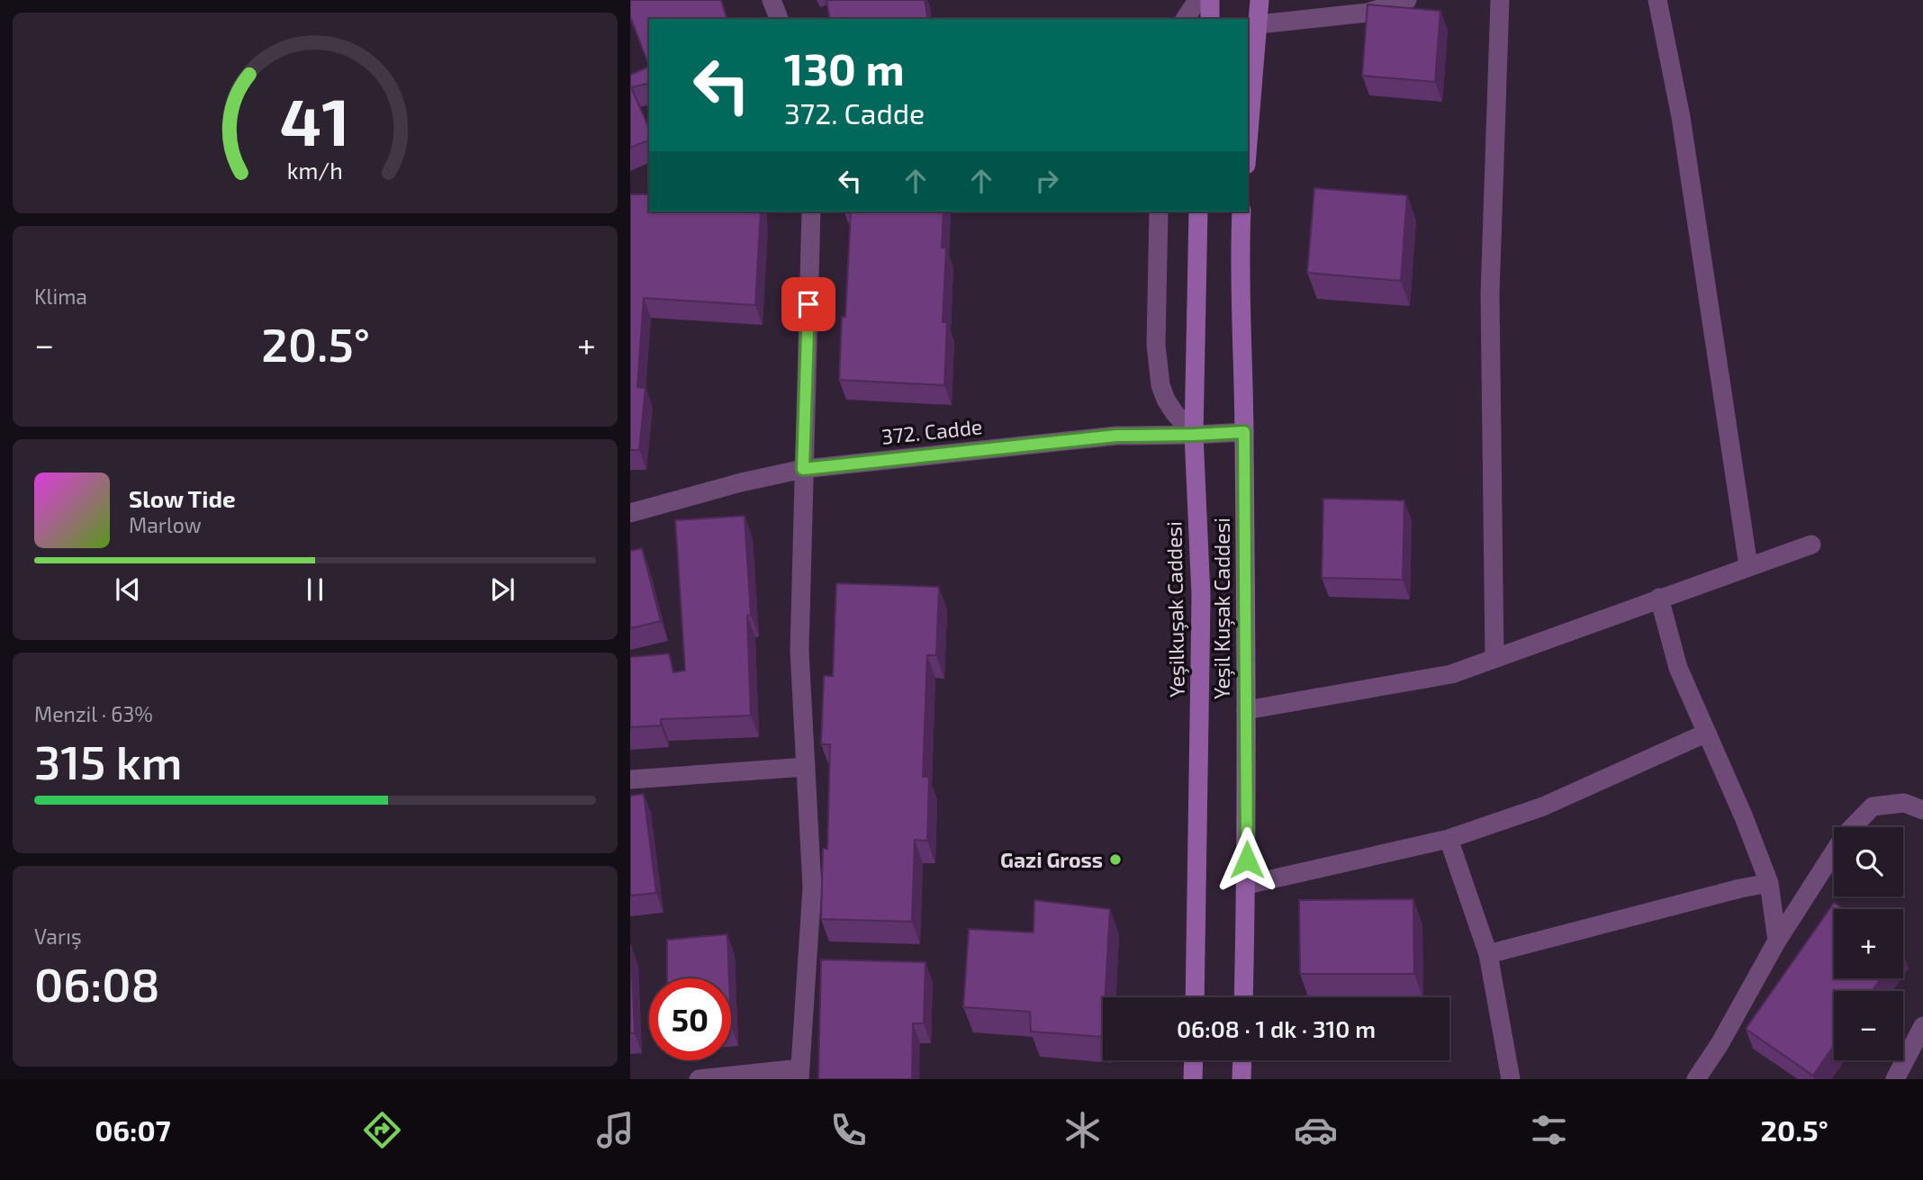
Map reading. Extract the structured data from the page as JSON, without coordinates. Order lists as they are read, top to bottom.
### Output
{
  "streets": {
    "main road": ["Yeşil Kuşak Caddesi", "Yeşilkuşak Caddesi"],
    "street": ["372. Cadde"]
  },
  "crossings": [
    ["372. Cadde", "Yeşil Kuşak Caddesi"],
    ["372. Cadde", "Yeşilkuşak Caddesi"]
  ],
  "places": ["Gazi Gross"],
  "page": {
    "turn": ["130 m", "372. Cadde"],
    "tile": [
      "Klima",
      ["Menzil · 63%", "315 km"],
      ["Varış", "06:08"]
    ],
    "heat": ["−", "20.5°", "+"],
    "song": ["Slow Tide", "Marlow"],
    "map_buttons": ["+", "−"],
    "limit": "50",
    "trip": "06:08 · 1 dk · 310 m",
    "tabs": ["06:07", "20.5°"],
    "gauge": ["41", "km/h"]
  }
}
